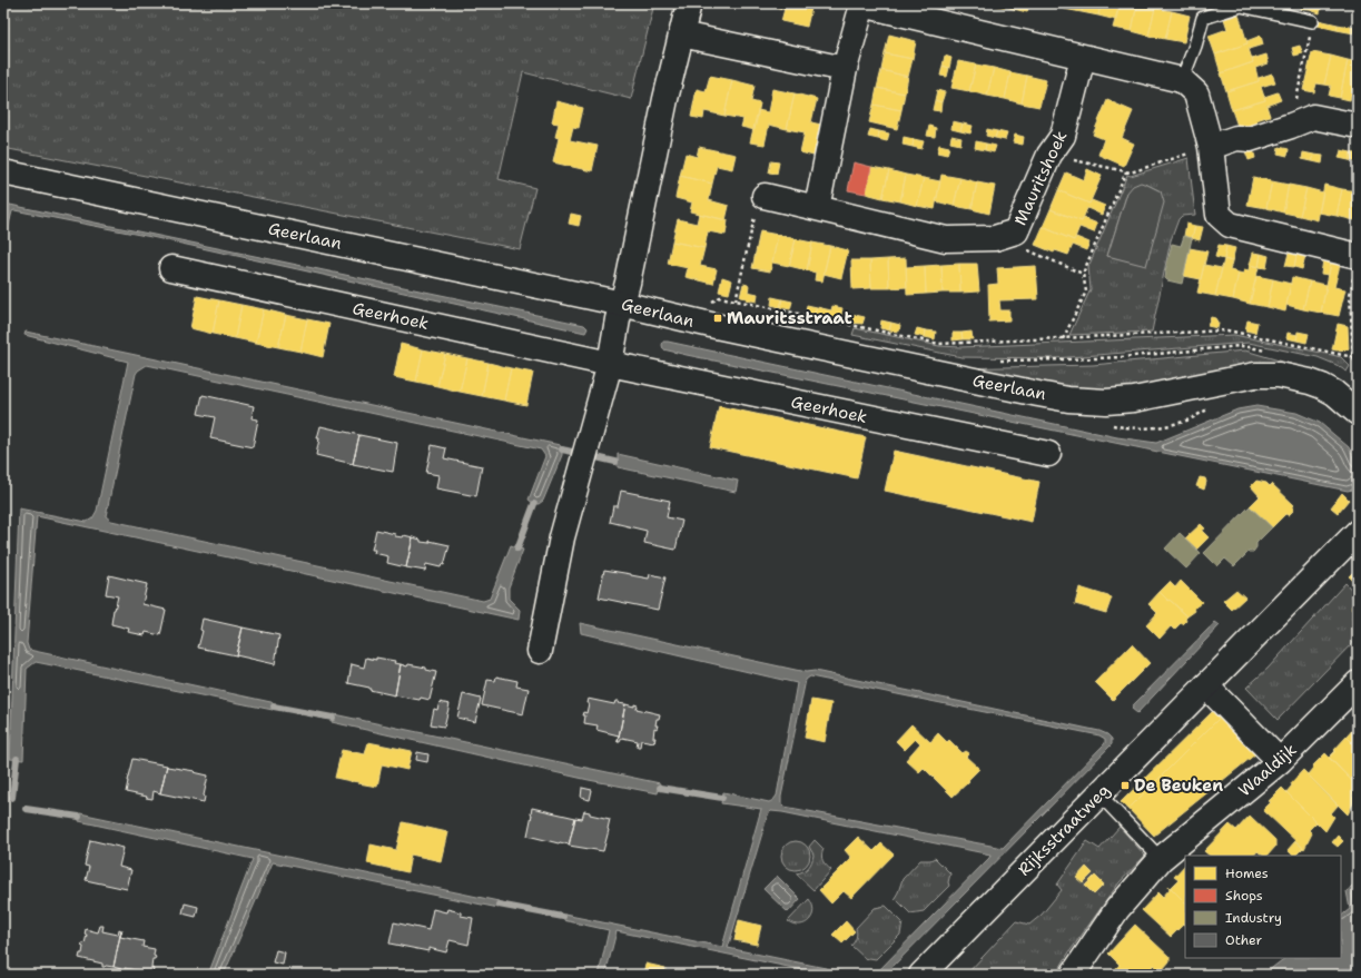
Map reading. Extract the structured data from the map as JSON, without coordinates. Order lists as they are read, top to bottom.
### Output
{
  "streets": {
    "street": [
      "Mauritshoek",
      "Geerlaan",
      "Geerhoek",
      "Waaldijk",
      "Rijksstraatweg"
    ]
  },
  "places": {
    "transit": ["Mauritsstraat", "De Beuken"]
  },
  "legend": [
    "Homes",
    "Shops",
    "Industry",
    "Other"
  ]
}
